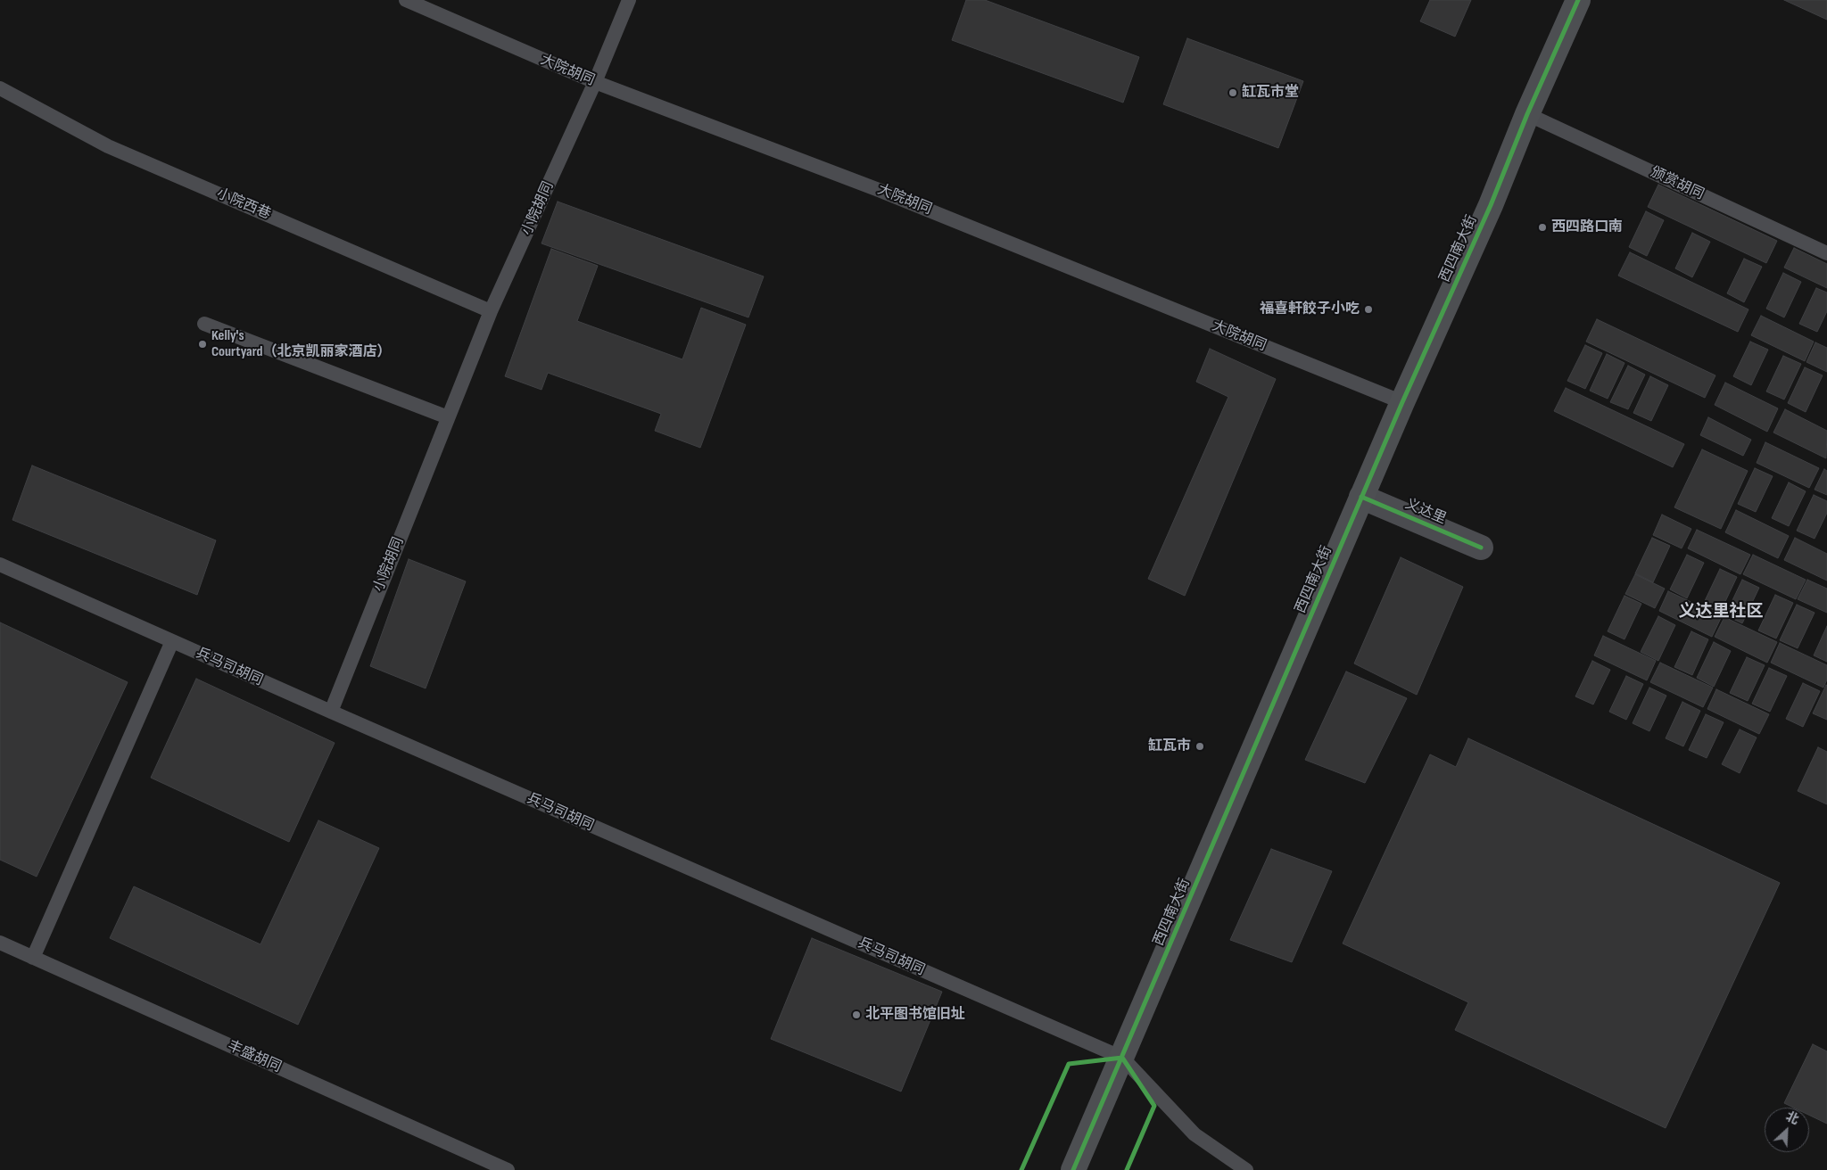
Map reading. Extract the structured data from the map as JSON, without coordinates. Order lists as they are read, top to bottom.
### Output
{
  "streets": {
    "main road": ["西四南大街"],
    "street": ["义达里"],
    "lane": [
      "大院胡同",
      "颁赏胡同",
      "小院西巷",
      "小院胡同",
      "兵马司胡同",
      "丰盛胡同"
    ]
  },
  "crossings": [
    ["大院胡同", "小院胡同"],
    ["大院胡同", "西四南大街"],
    ["颁赏胡同", "西四南大街"],
    ["小院西巷", "小院胡同"],
    ["小院胡同", "兵马司胡同"],
    ["西四南大街", "义达里"],
    ["西四南大街", "兵马司胡同"]
  ],
  "districts": ["义达里社区"],
  "places": [
    "缸瓦市堂",
    "西四路口南",
    "福喜軒餃子小吃",
    "Kelly's Courtyard（北京凯丽家酒店）",
    "缸瓦市",
    "北平图书馆旧址"
  ],
  "north": "top right"
}
